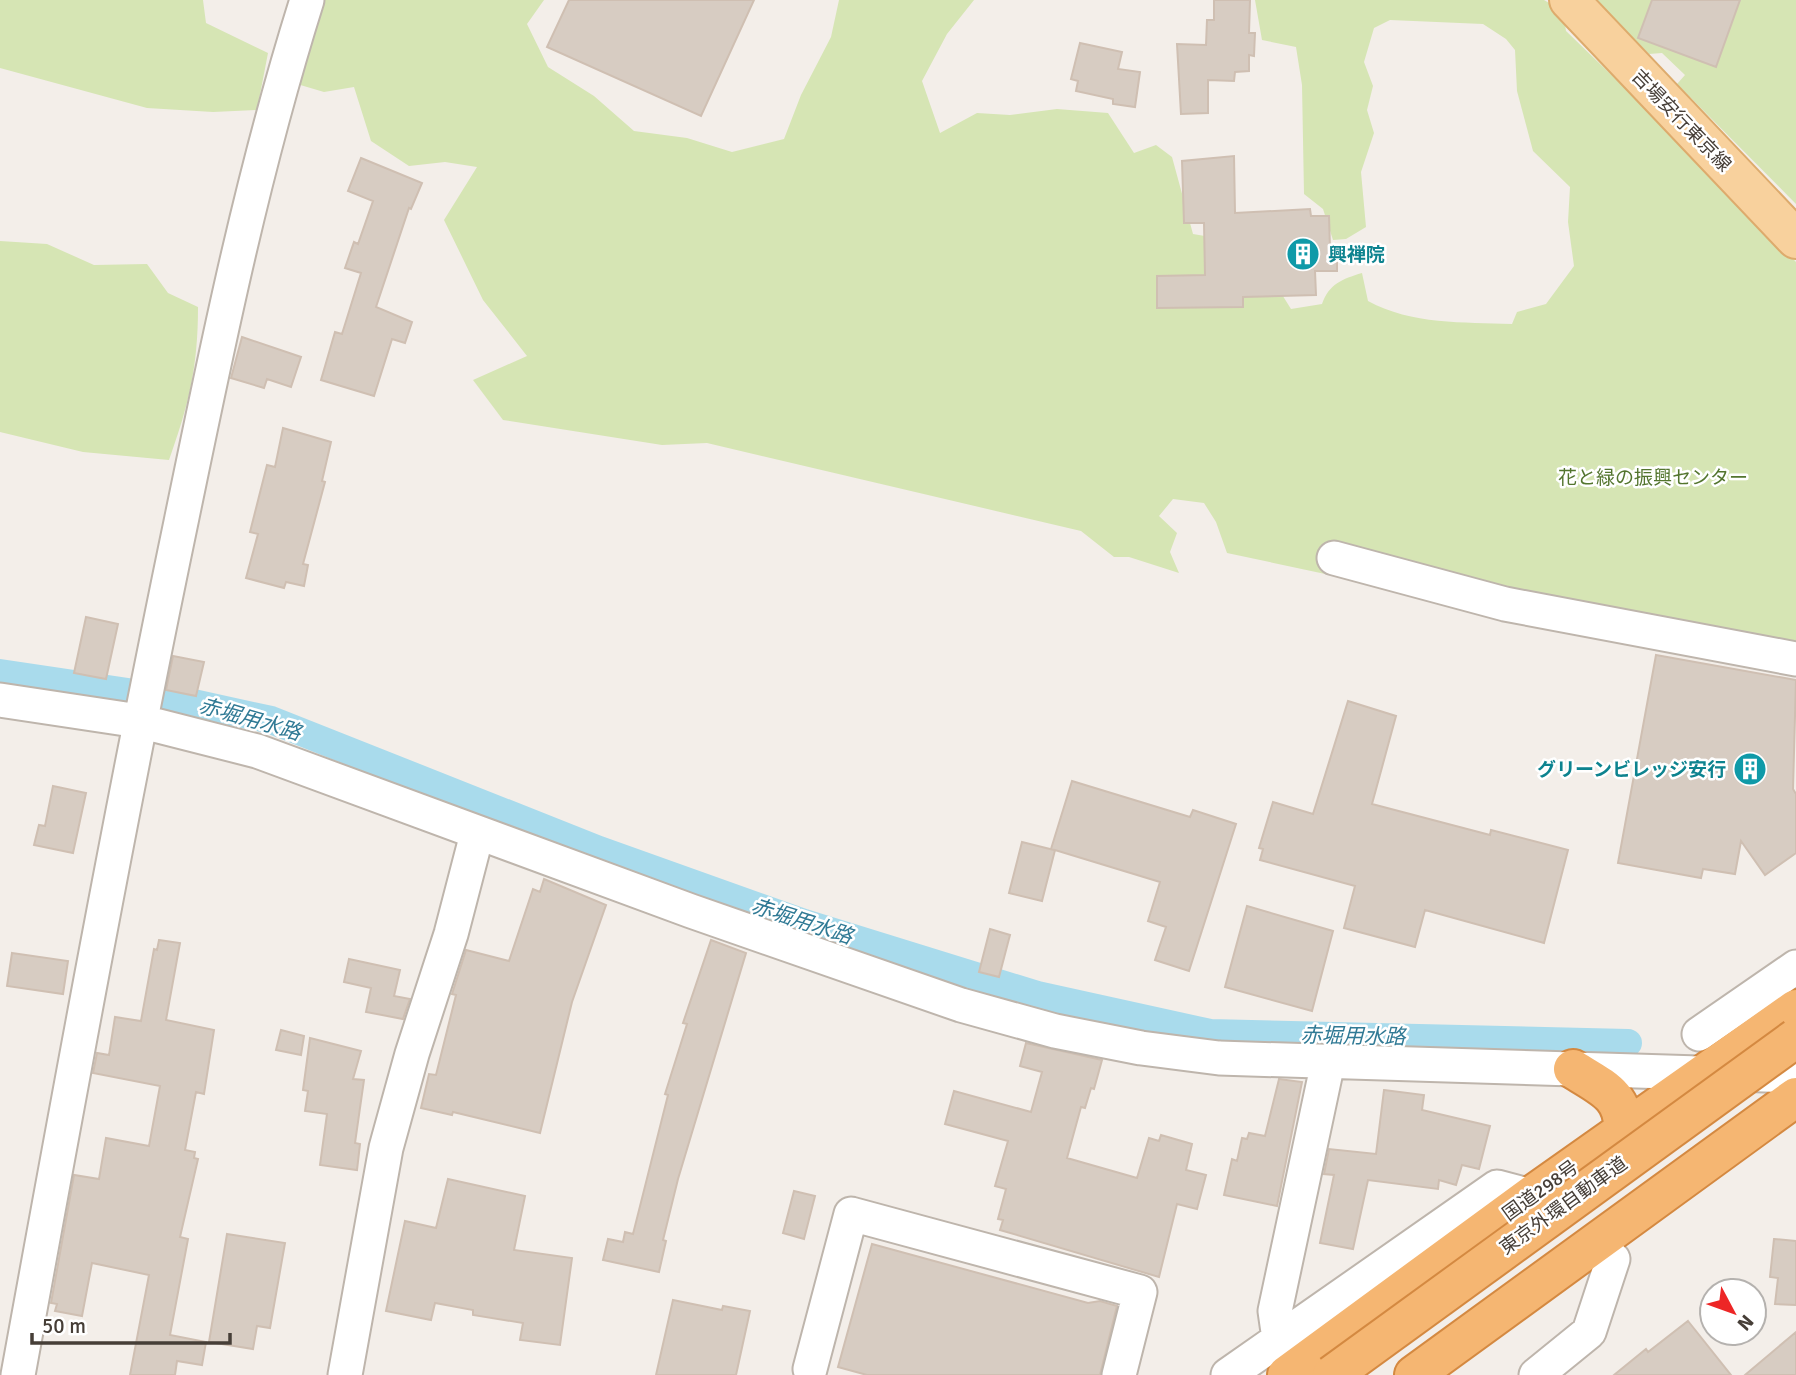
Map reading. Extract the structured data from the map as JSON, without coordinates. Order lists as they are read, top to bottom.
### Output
{
  "streets": {
    "highway": ["国道298号", "東京外環自動車道"],
    "main road": ["吉場安行東京線"]
  },
  "water": ["赤堀用水路"],
  "parks": ["花と緑の振興センター"],
  "places": {
    "building": ["興禅院", "グリーンビレッジ安行"]
  },
  "scale_bar": "50 m",
  "north": "bottom right"
}
